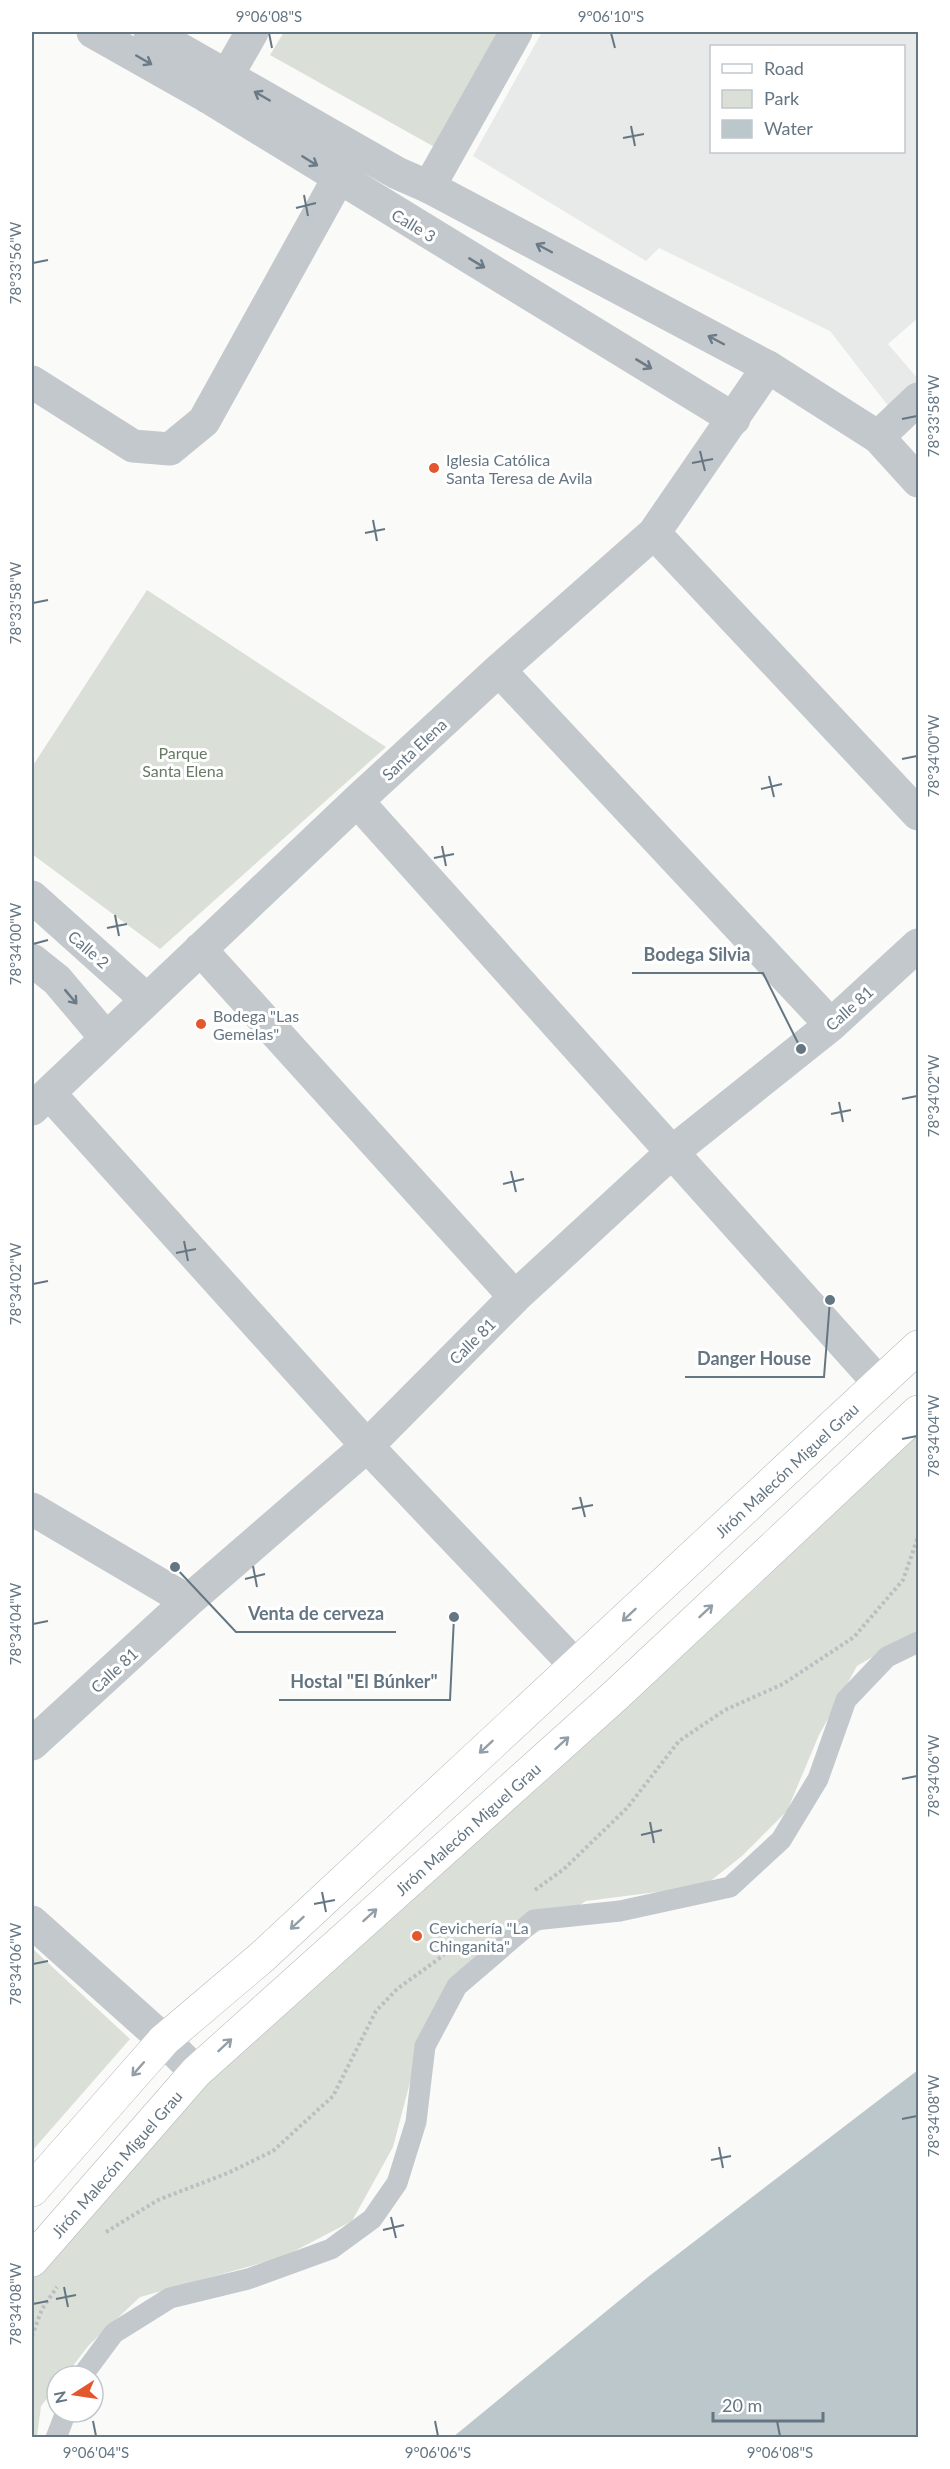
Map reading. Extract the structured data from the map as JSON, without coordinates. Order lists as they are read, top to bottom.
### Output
{
  "streets": {
    "main road": ["Jirón Malecón Miguel Grau"],
    "street": [
      "Calle 3",
      "Santa Elena",
      "Calle 2",
      "Calle 81"
    ]
  },
  "crossings": [
    ["Calle 3", "Santa Elena"],
    ["Santa Elena", "Calle 2"]
  ],
  "parks": ["Parque Santa Elena"],
  "places": [
    "Iglesia Católica Santa Teresa de Avila",
    "Bodega \"Las Gemelas\"",
    "Bodega Silvia",
    "Danger House",
    "Venta de cerveza",
    "Hostal \"El Búnker\"",
    "Cevichería \"La Chinganita\""
  ],
  "legend": ["Road", "Park", "Water"],
  "scale_bar": "20 m",
  "north": "left",
  "coordinates": [
    "9°06'08\"S",
    "9°06'10\"S",
    "78°33'56\"W",
    "78°33'58\"W",
    "78°34'00\"W",
    "78°34'02\"W",
    "78°34'04\"W",
    "78°34'06\"W",
    "78°34'08\"W",
    "9°06'04\"S",
    "9°06'06\"S"
  ]
}
